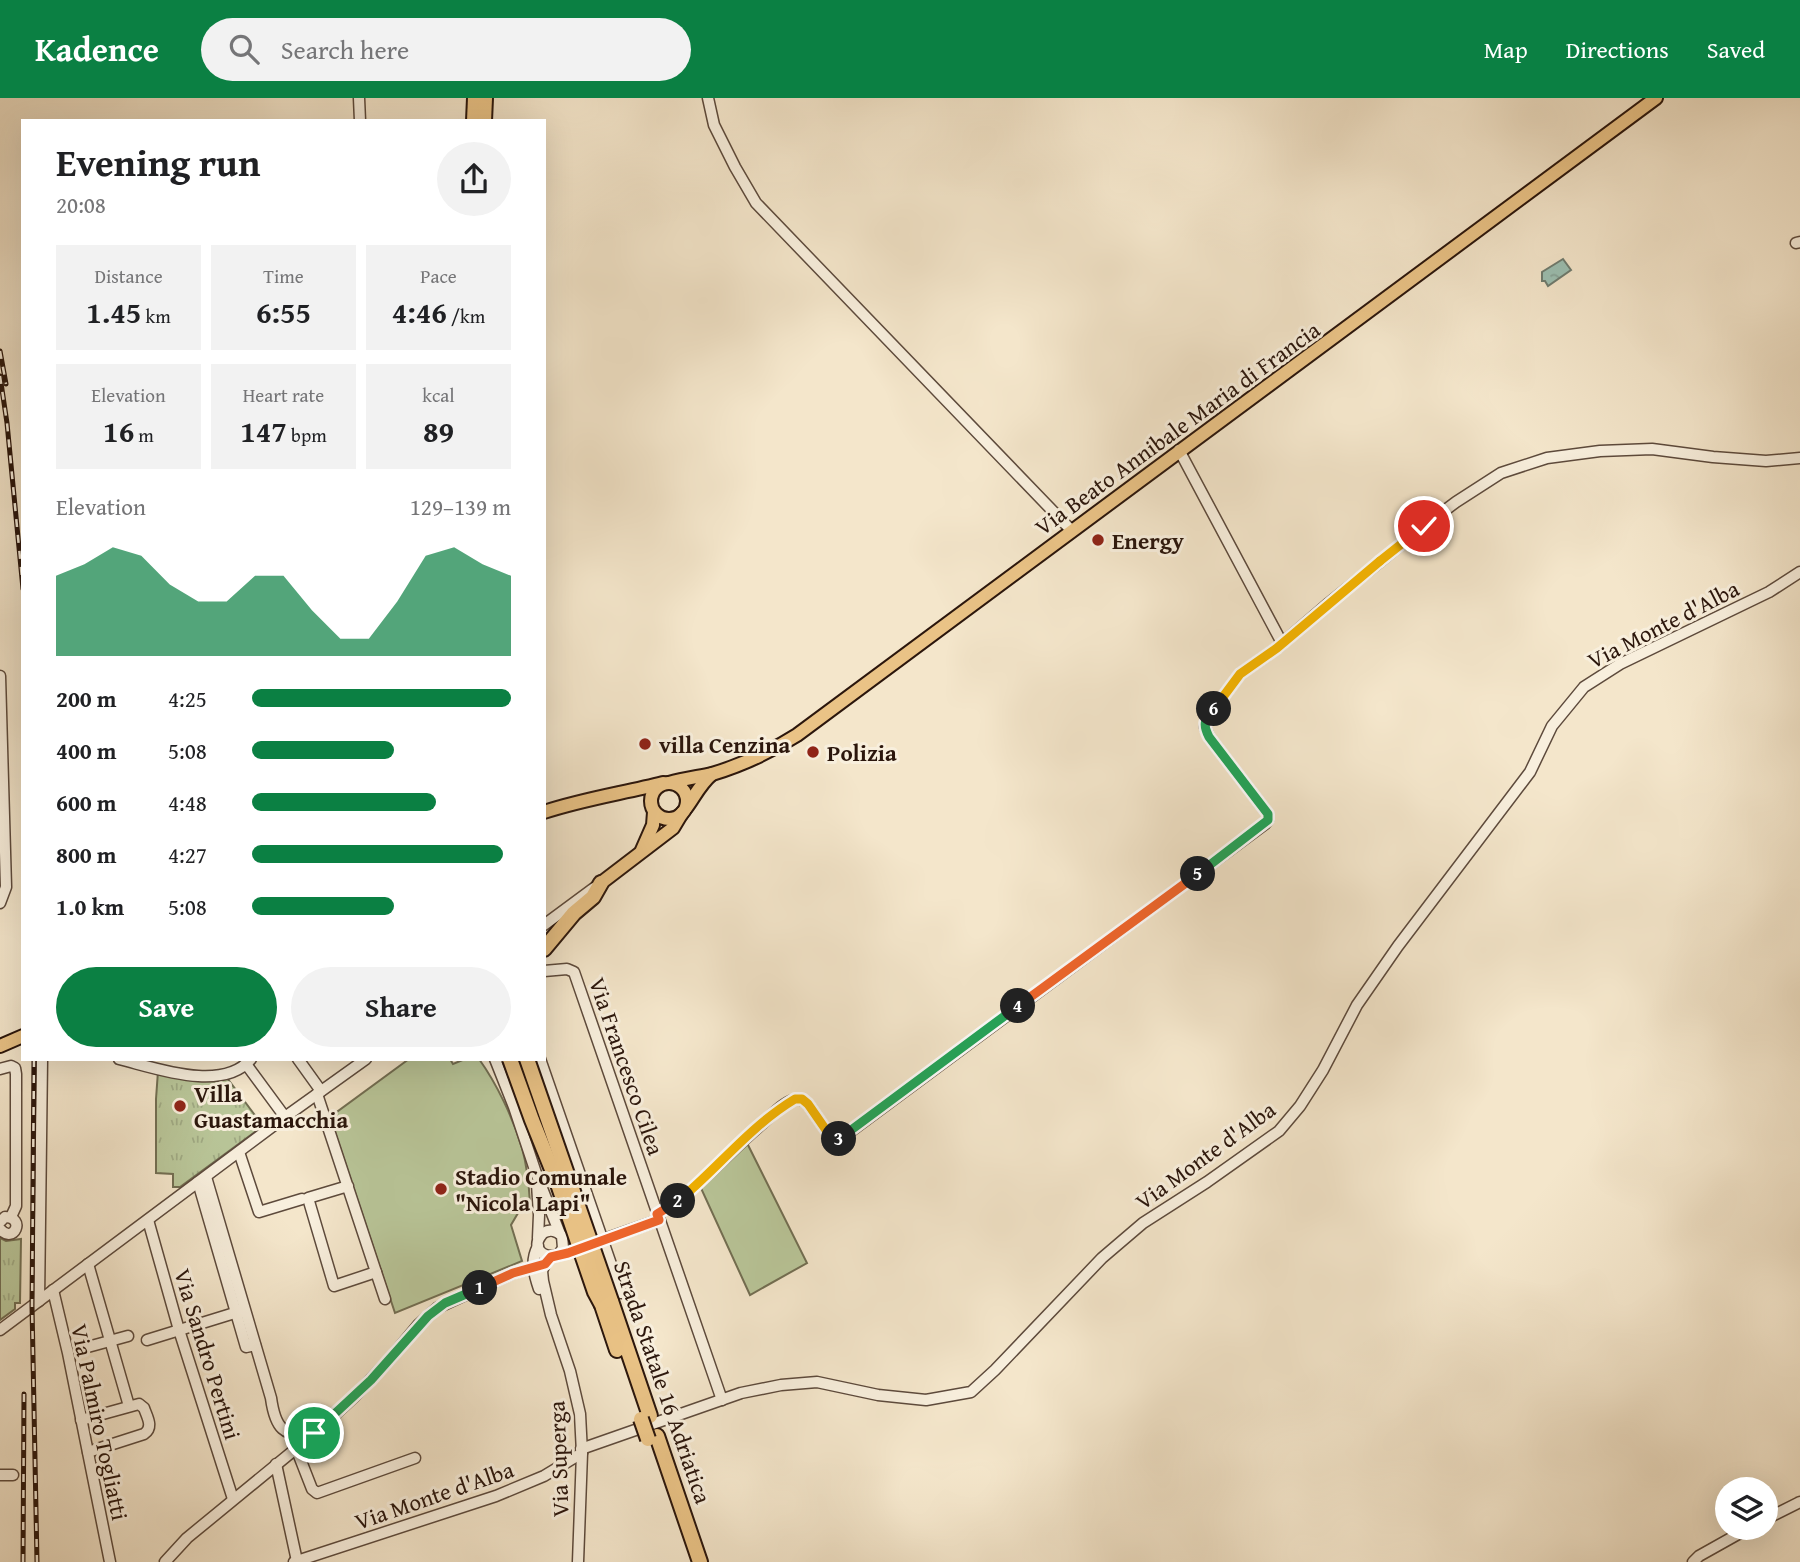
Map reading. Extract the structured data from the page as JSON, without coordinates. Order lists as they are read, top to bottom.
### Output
{
  "streets": {
    "highway": ["Strada Statale 16 Adriatica"],
    "main road": ["Via Beato Annibale Maria di Francia"],
    "street": [
      "Via Monte d'Alba",
      "Via Francesco Cilea",
      "Via Sandro Pertini",
      "Via Palmiro Togliatti",
      "Via Superga"
    ]
  },
  "crossings": [
    ["Via Monte d'Alba", "Via Francesco Cilea"],
    ["Via Monte d'Alba", "Via Superga"]
  ],
  "places": [
    "Energy",
    "villa Cenzina",
    "Polizia",
    "Villa Guastamacchia",
    "Stadio Comunale \"Nicola Lapi\""
  ],
  "page": {
    "header": "Kadence",
    "search": "Search here",
    "nav": ["Map", "Directions", "Saved"],
    "heading": ["Evening run", "20:08"],
    "stats": [
      ["Distance", "1.45 km"],
      ["Time", "6:55"],
      ["Pace", "4:46 /km"],
      ["Elevation", "16 m"],
      ["Heart rate", "147 bpm"],
      ["kcal", "89"]
    ],
    "chart": ["Elevation", "129–139 m"],
    "list": [
      {
        "name": "200 m",
        "note": "4:25"
      },
      {
        "name": "400 m",
        "note": "5:08"
      },
      {
        "name": "600 m",
        "note": "4:48"
      },
      {
        "name": "800 m",
        "note": "4:27"
      },
      {
        "name": "1.0 km",
        "note": "5:08"
      }
    ],
    "pins": [
      "6",
      "5",
      "4",
      "3",
      "2",
      "1"
    ],
    "buttons": ["Save", "Share"]
  }
}
